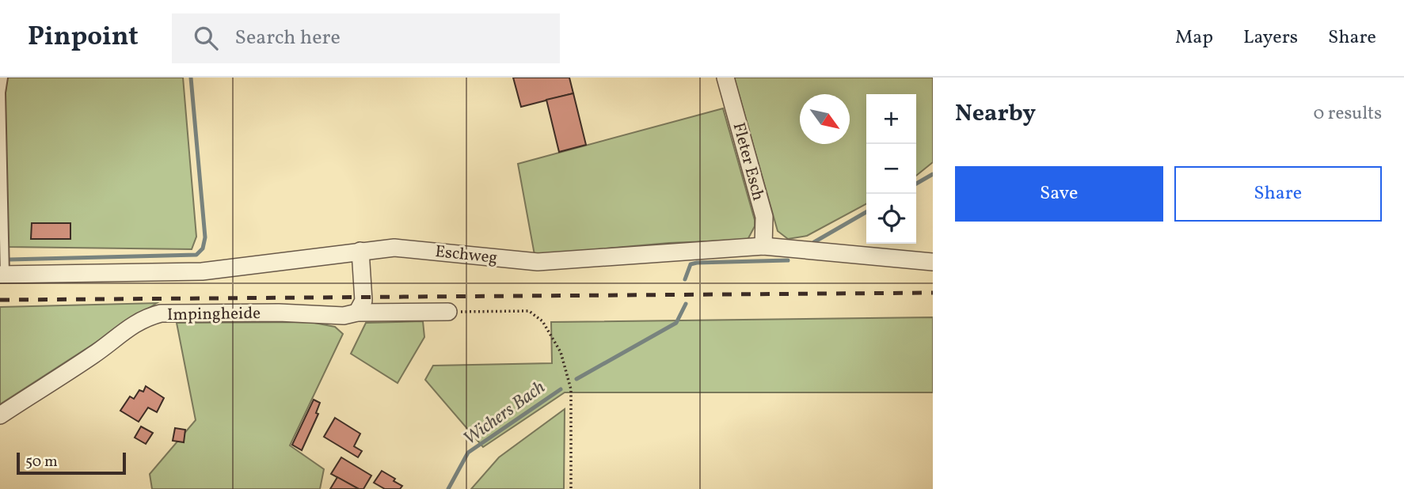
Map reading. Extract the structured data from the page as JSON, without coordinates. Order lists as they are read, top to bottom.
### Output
{
  "streets": {
    "street": ["Fleter Esch", "Eschweg", "Impingheide"]
  },
  "crossings": [
    ["Fleter Esch", "Eschweg"]
  ],
  "water": ["Wichers Bach"],
  "scale_bar": "50 m",
  "north": "bottom right",
  "page": {
    "header": "Pinpoint",
    "search": "Search here",
    "nav": ["Map", "Layers", "Share"],
    "heading": ["Nearby", "0 results"],
    "map_buttons": ["+", "−"],
    "buttons": ["Save", "Share"],
    "scale": "50 m"
  }
}
